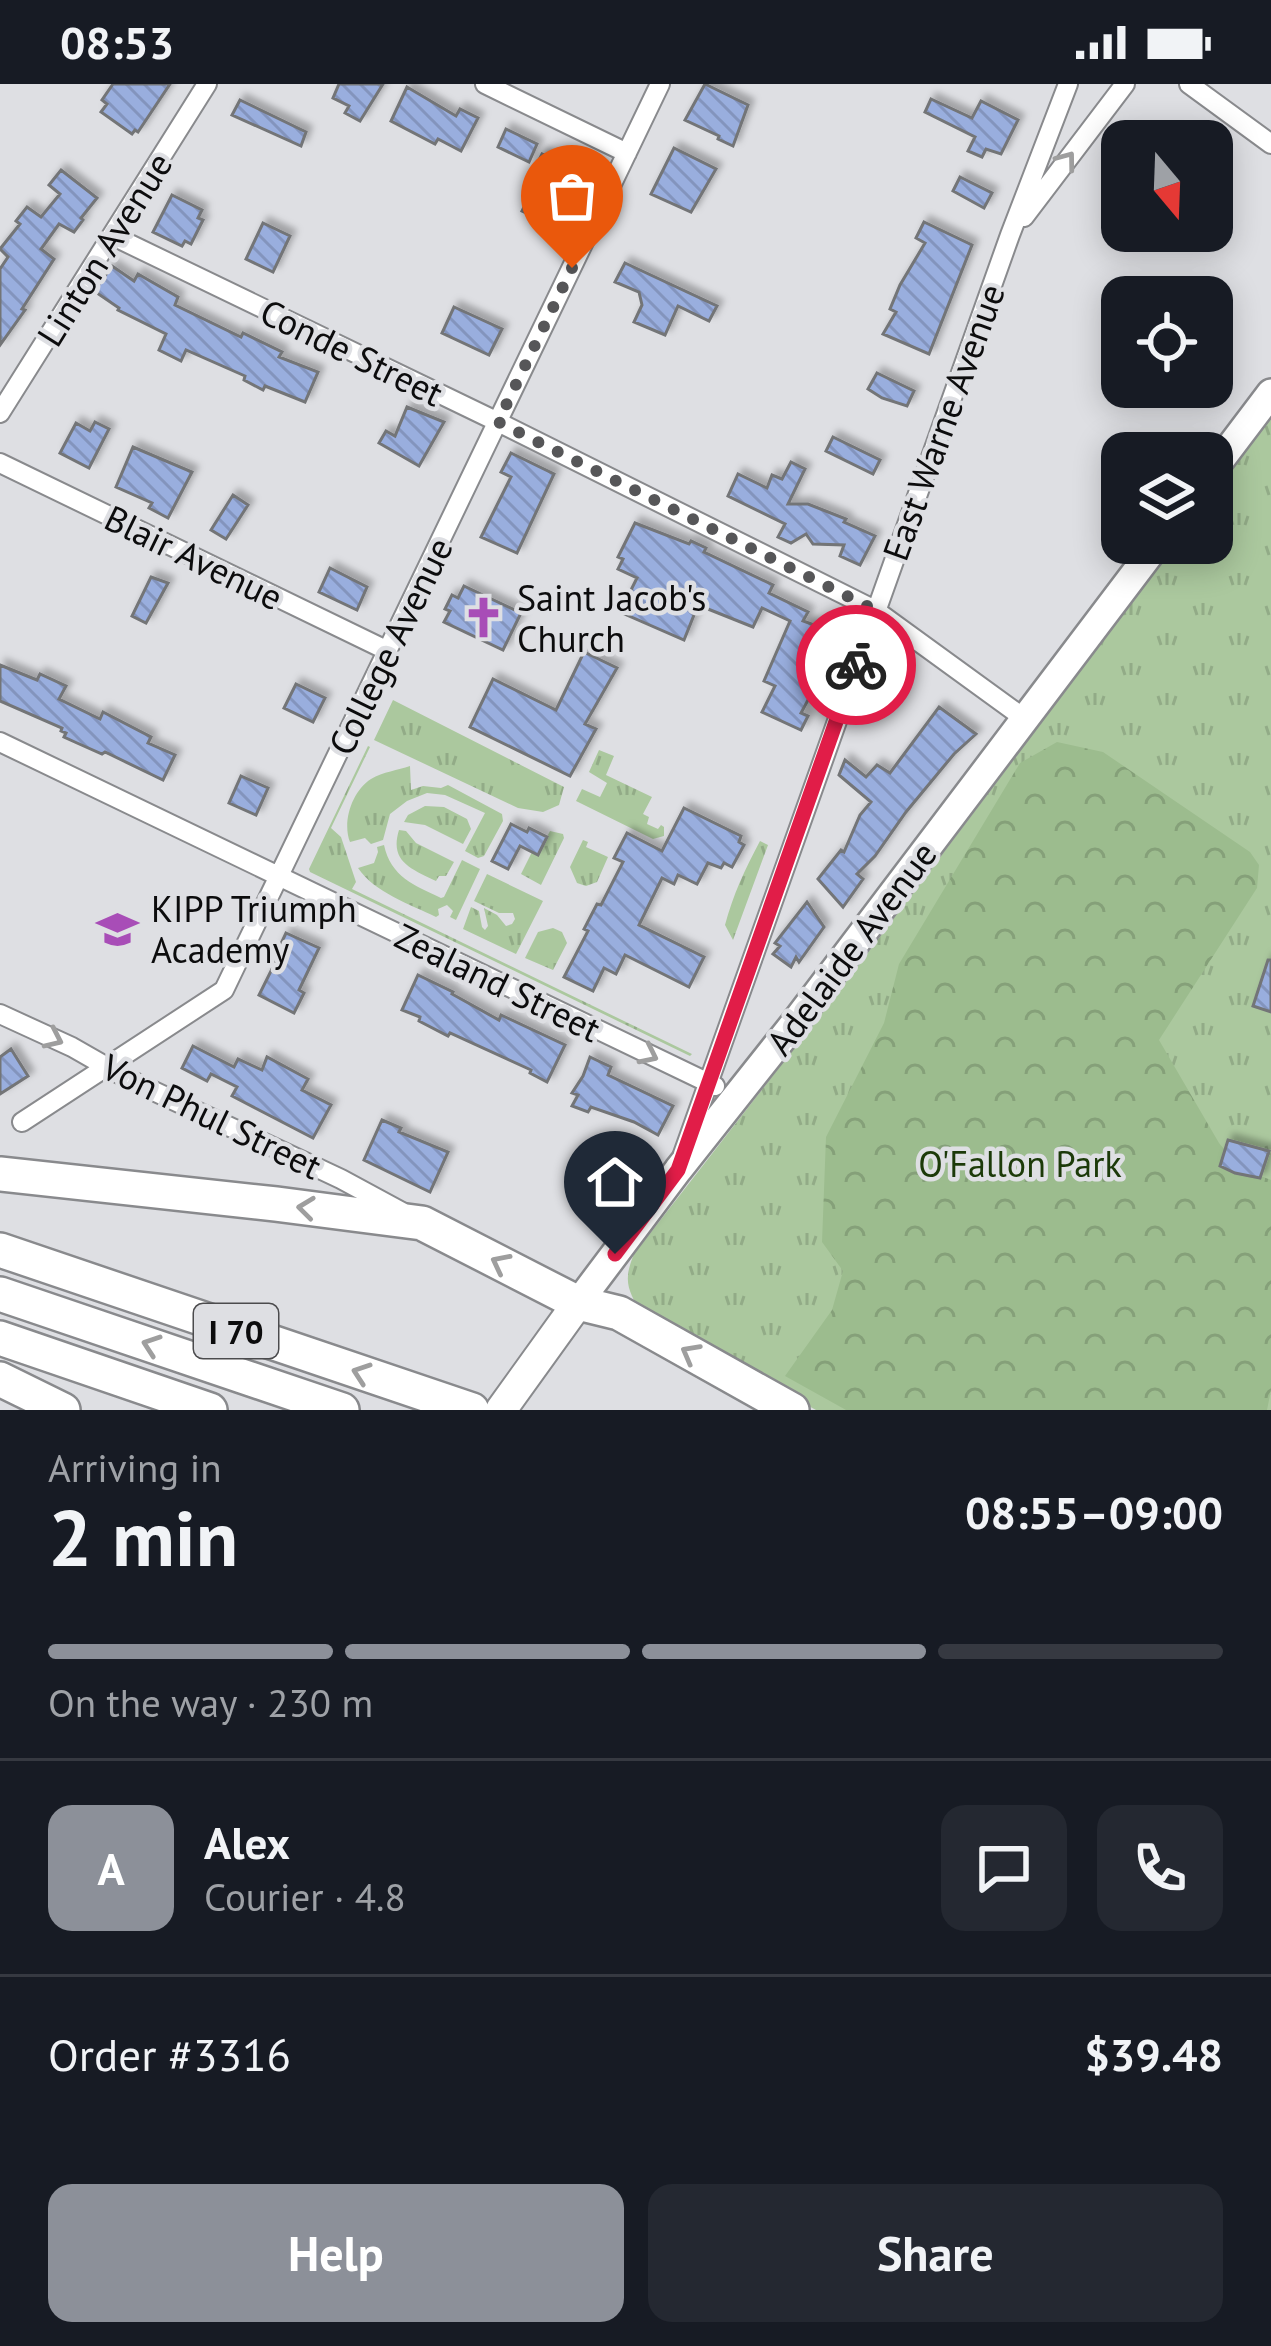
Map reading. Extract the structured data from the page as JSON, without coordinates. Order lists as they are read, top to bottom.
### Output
{
  "streets": {
    "highway": ["I 70"],
    "main road": ["Adelaide Avenue"],
    "street": [
      "Linton Avenue",
      "Conde Street",
      "East Warne Avenue",
      "Blair Avenue",
      "College Avenue",
      "Zealand Street",
      "Von Phul Street"
    ]
  },
  "crossings": [
    ["Linton Avenue", "Conde Street"],
    ["Conde Street", "East Warne Avenue"],
    ["Conde Street", "College Avenue"],
    ["Conde Street", "Adelaide Avenue"],
    ["East Warne Avenue", "Adelaide Avenue"],
    ["East Warne Avenue", "Zealand Street"],
    ["Blair Avenue", "College Avenue"],
    ["College Avenue", "Zealand Street"],
    ["College Avenue", "Von Phul Street"],
    ["Adelaide Avenue", "Zealand Street"]
  ],
  "one_way": ["Zealand Street"],
  "parks": ["O'Fallon Park"],
  "places": {
    "church": ["Saint Jacob's Church"],
    "school or university": ["KIPP Triumph Academy"]
  },
  "north": "bottom",
  "page": {
    "status": "08:53",
    "heading": ["2 min", "Arriving in", "08:55–09:00"],
    "panel": [
      "Alex",
      "Courier · 4.8",
      "Order #3316",
      "$39.48"
    ],
    "bar": "On the way · 230 m",
    "round": "A",
    "buttons": ["Help", "Share"]
  }
}
